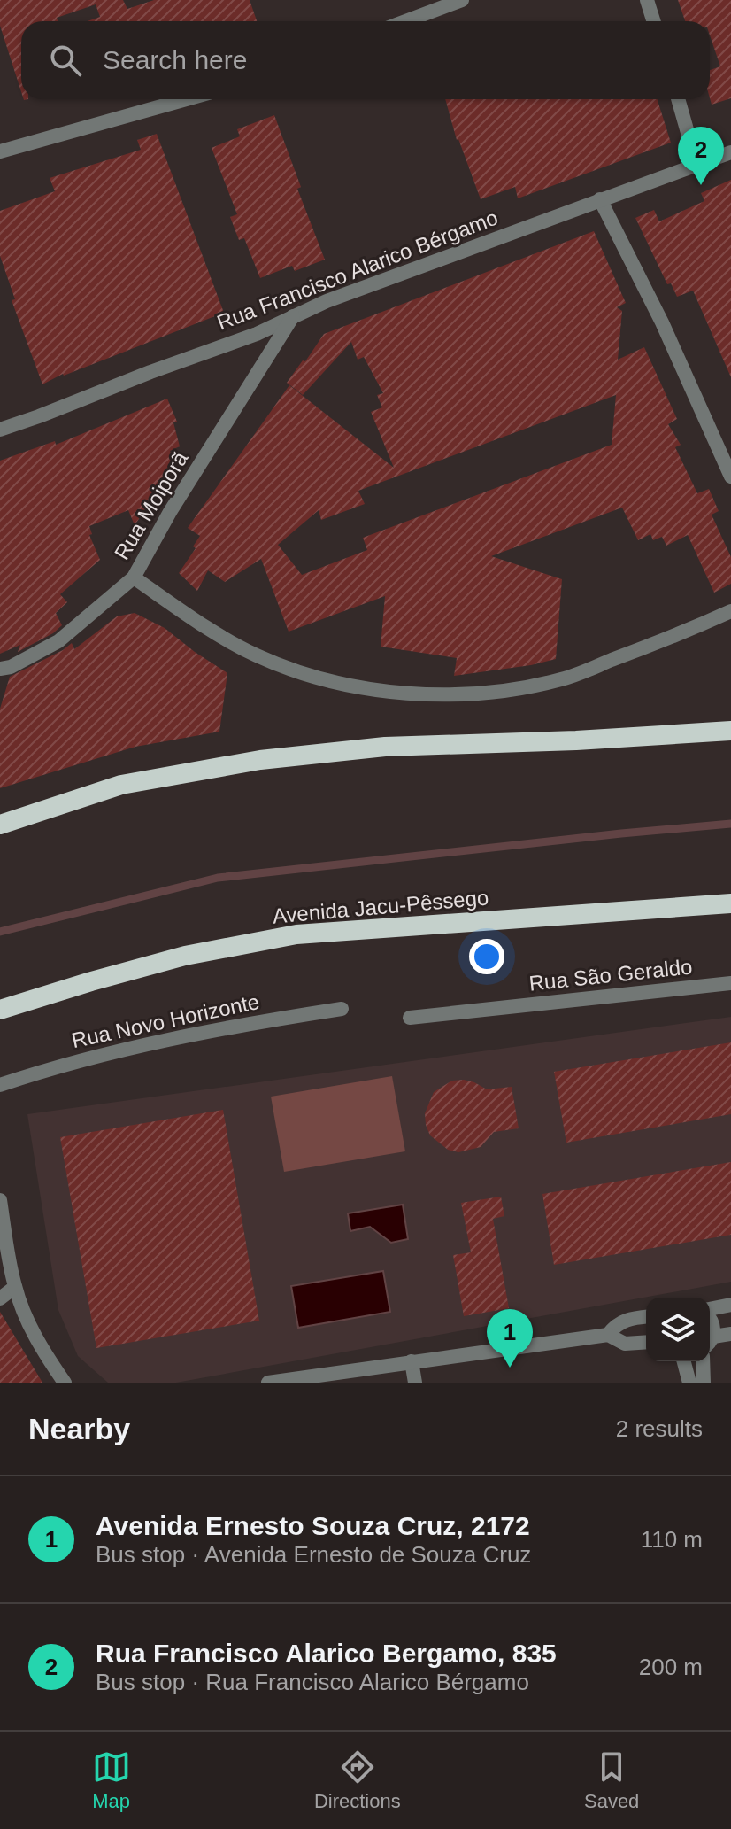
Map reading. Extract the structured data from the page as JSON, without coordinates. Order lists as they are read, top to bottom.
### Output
{
  "streets": {
    "highway": ["Avenida Jacu-Pêssego"],
    "street": [
      "Rua Francisco Alarico Bérgamo",
      "Rua Moiporã",
      "Rua São Geraldo",
      "Rua Novo Horizonte"
    ]
  },
  "crossings": [
    ["Rua Francisco Alarico Bérgamo", "Rua Moiporã"]
  ],
  "page": {
    "search": "Search here",
    "pins": ["2", "1"],
    "heading": ["Nearby", "2 results"],
    "list": [
      {
        "mark": "1",
        "name": "Avenida Ernesto Souza Cruz, 2172",
        "note": "Bus stop · Avenida Ernesto de Souza Cruz",
        "value": "110 m"
      },
      {
        "mark": "2",
        "name": "Rua Francisco Alarico Bergamo, 835",
        "note": "Bus stop · Rua Francisco Alarico Bérgamo",
        "value": "200 m"
      }
    ],
    "nav": ["Map", "Directions", "Saved"]
  }
}
